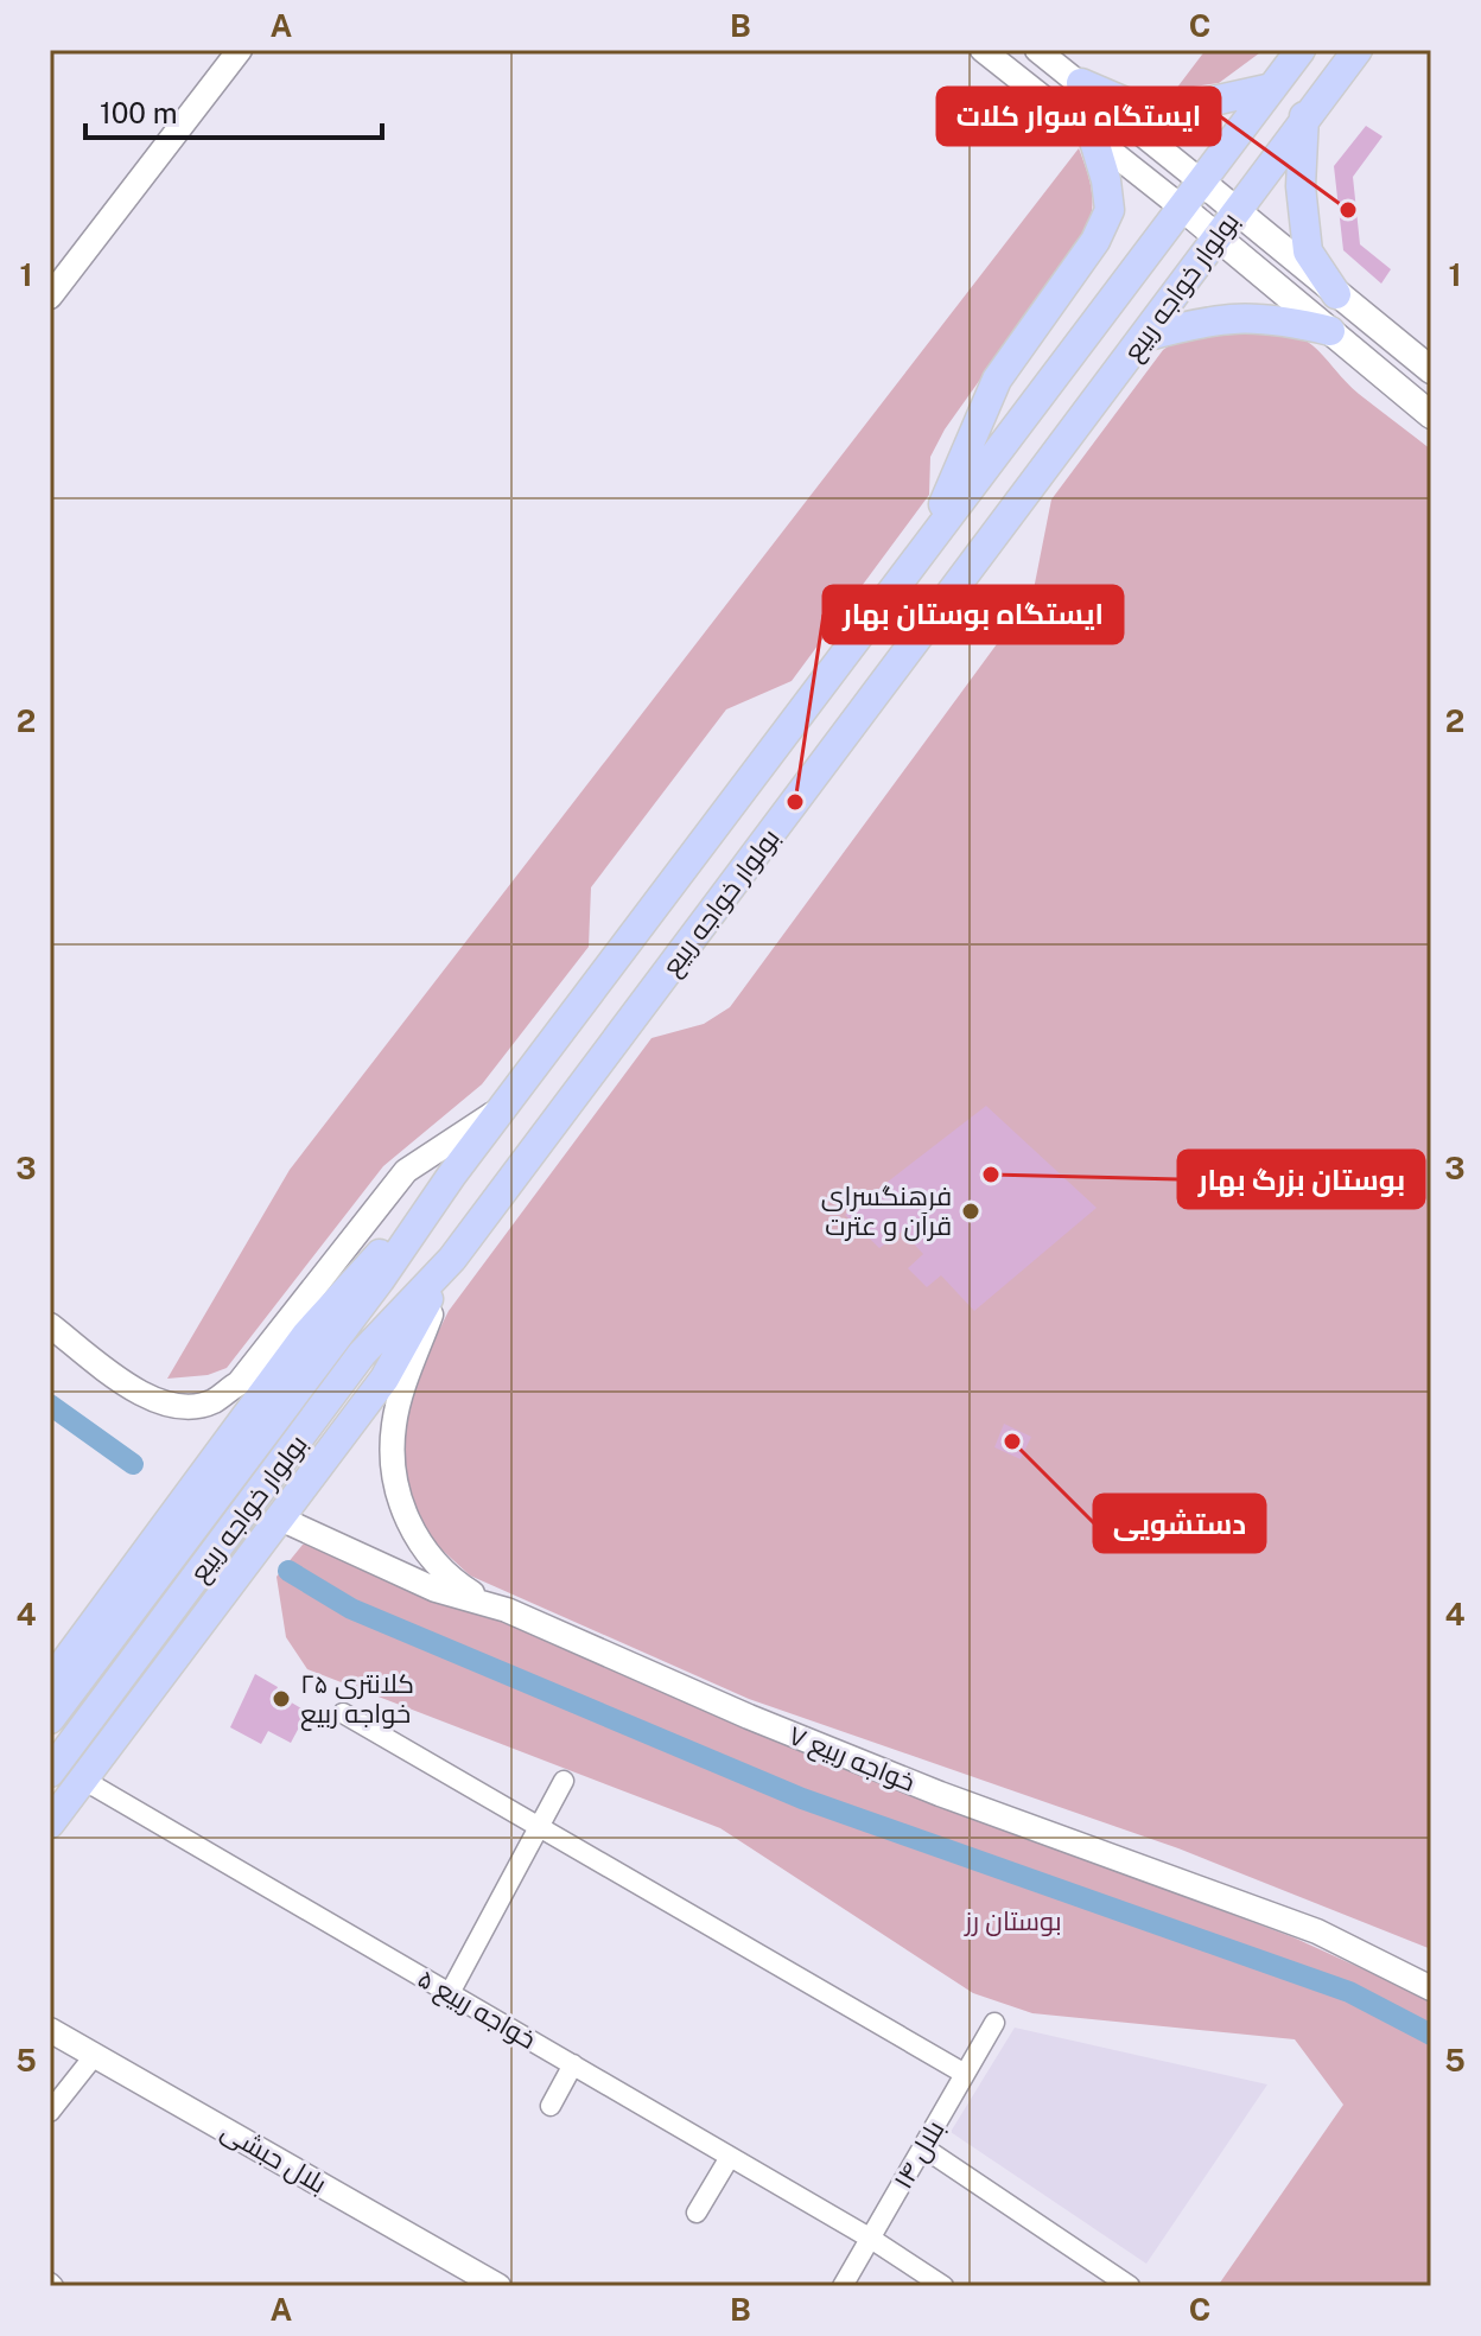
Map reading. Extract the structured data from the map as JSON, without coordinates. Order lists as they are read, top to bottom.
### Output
{
  "streets": {
    "main road": ["بولوار خواجه ربیع"],
    "street": [
      "خواجه ربیع ۷",
      "خواجه ربیع ۵",
      "بلال ۱۴",
      "بلال حبشی"
    ]
  },
  "crossings": [
    ["خواجه ربیع ۵", "بلال ۱۴"]
  ],
  "parks": ["بوستان رز"],
  "places": [
    "ایستگاه سوار کلات",
    "ایستگاه بوستان بهار",
    "بوستان بزرگ بهار",
    "فرهنگسرای قرآن و عترت",
    "دستشویی",
    "کلانتری ٢۵ خواجه ربیع"
  ],
  "scale_bar": "100 m",
  "grid": {
    "columns": ["A", "B", "C"],
    "rows": [
      "1",
      "2",
      "3",
      "4",
      "5"
    ]
  }
}
